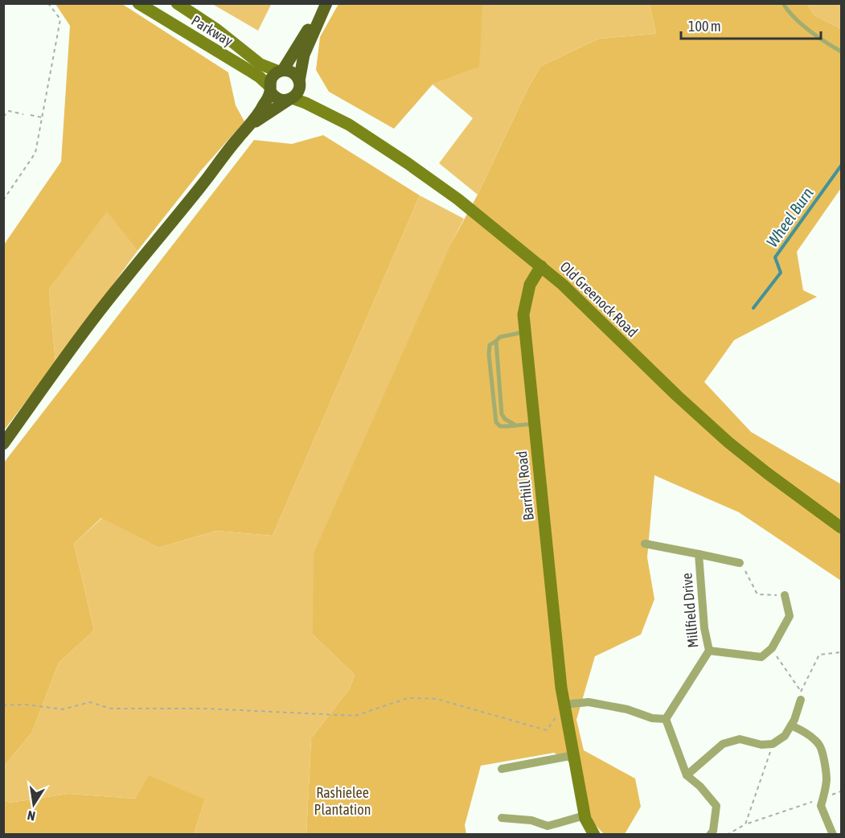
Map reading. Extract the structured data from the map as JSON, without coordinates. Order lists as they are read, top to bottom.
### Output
{
  "streets": {
    "street": [
      "Parkway",
      "Old Greenock Road",
      "Barrhill Road",
      "Millfield Drive"
    ]
  },
  "crossings": [
    ["Parkway", "Old Greenock Road"],
    ["Old Greenock Road", "Barrhill Road"]
  ],
  "water": ["Wheel Burn"],
  "parks": ["Rashielee Plantation"],
  "scale_bar": "100 m",
  "north": "bottom"
}
